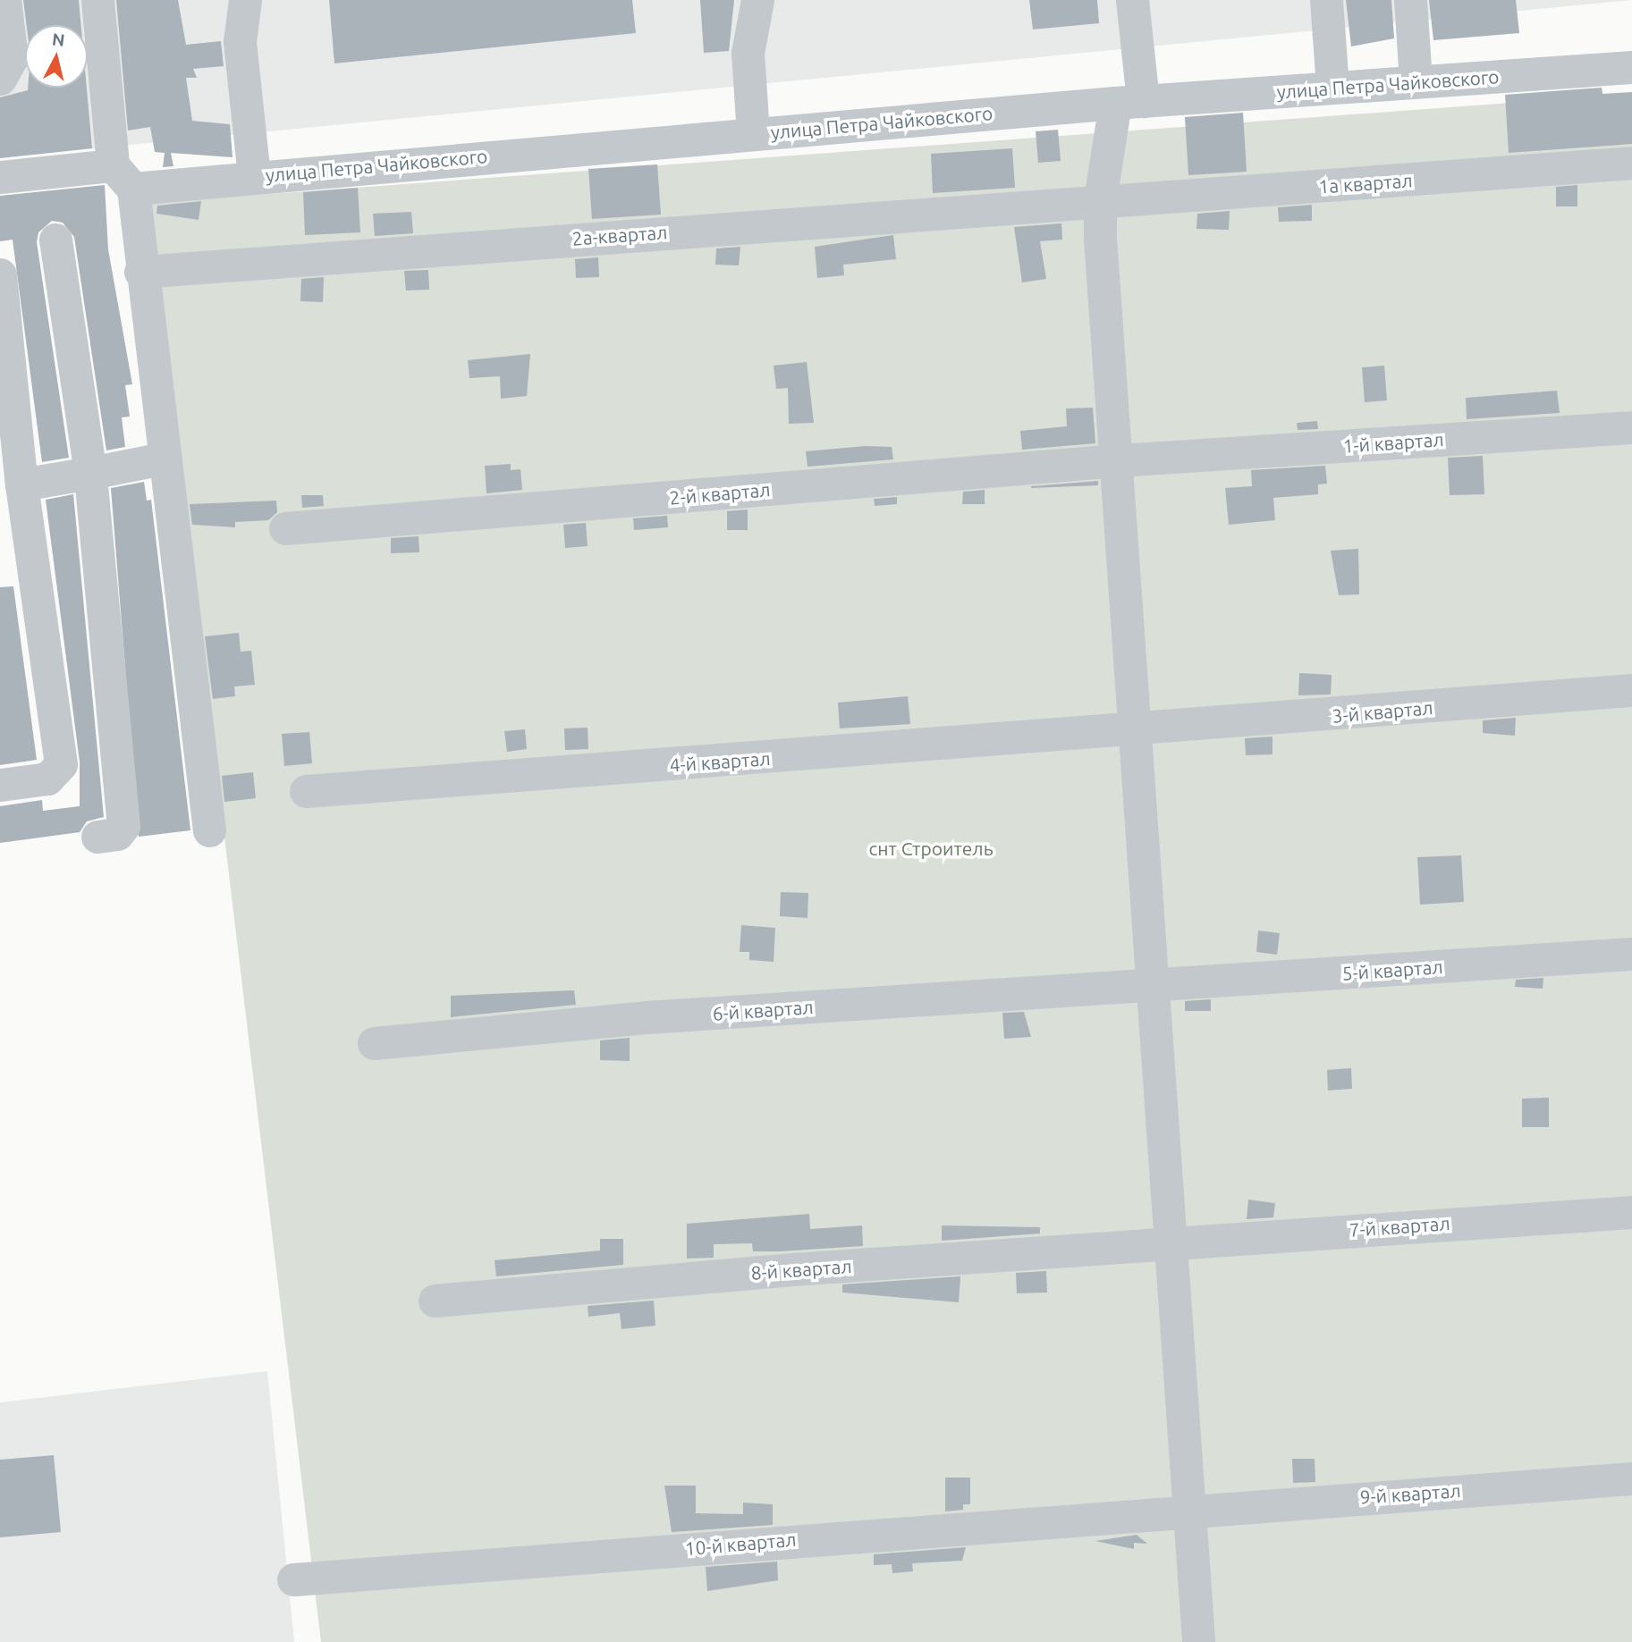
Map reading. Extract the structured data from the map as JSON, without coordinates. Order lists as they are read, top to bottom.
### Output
{
  "streets": {
    "street": [
      "улица Петра Чайковского",
      "1а квартал",
      "2а-квартал",
      "1-й квартал",
      "2-й квартал",
      "3-й квартал",
      "4-й квартал",
      "5-й квартал",
      "6-й квартал",
      "7-й квартал",
      "8-й квартал",
      "9-й квартал",
      "10-й квартал"
    ]
  },
  "crossings": [
    ["1а квартал", "2а-квартал"],
    ["1-й квартал", "2-й квартал"],
    ["3-й квартал", "4-й квартал"],
    ["5-й квартал", "6-й квартал"],
    ["7-й квартал", "8-й квартал"],
    ["9-й квартал", "10-й квартал"]
  ],
  "parks": ["снт Строитель"],
  "north": "top"
}
